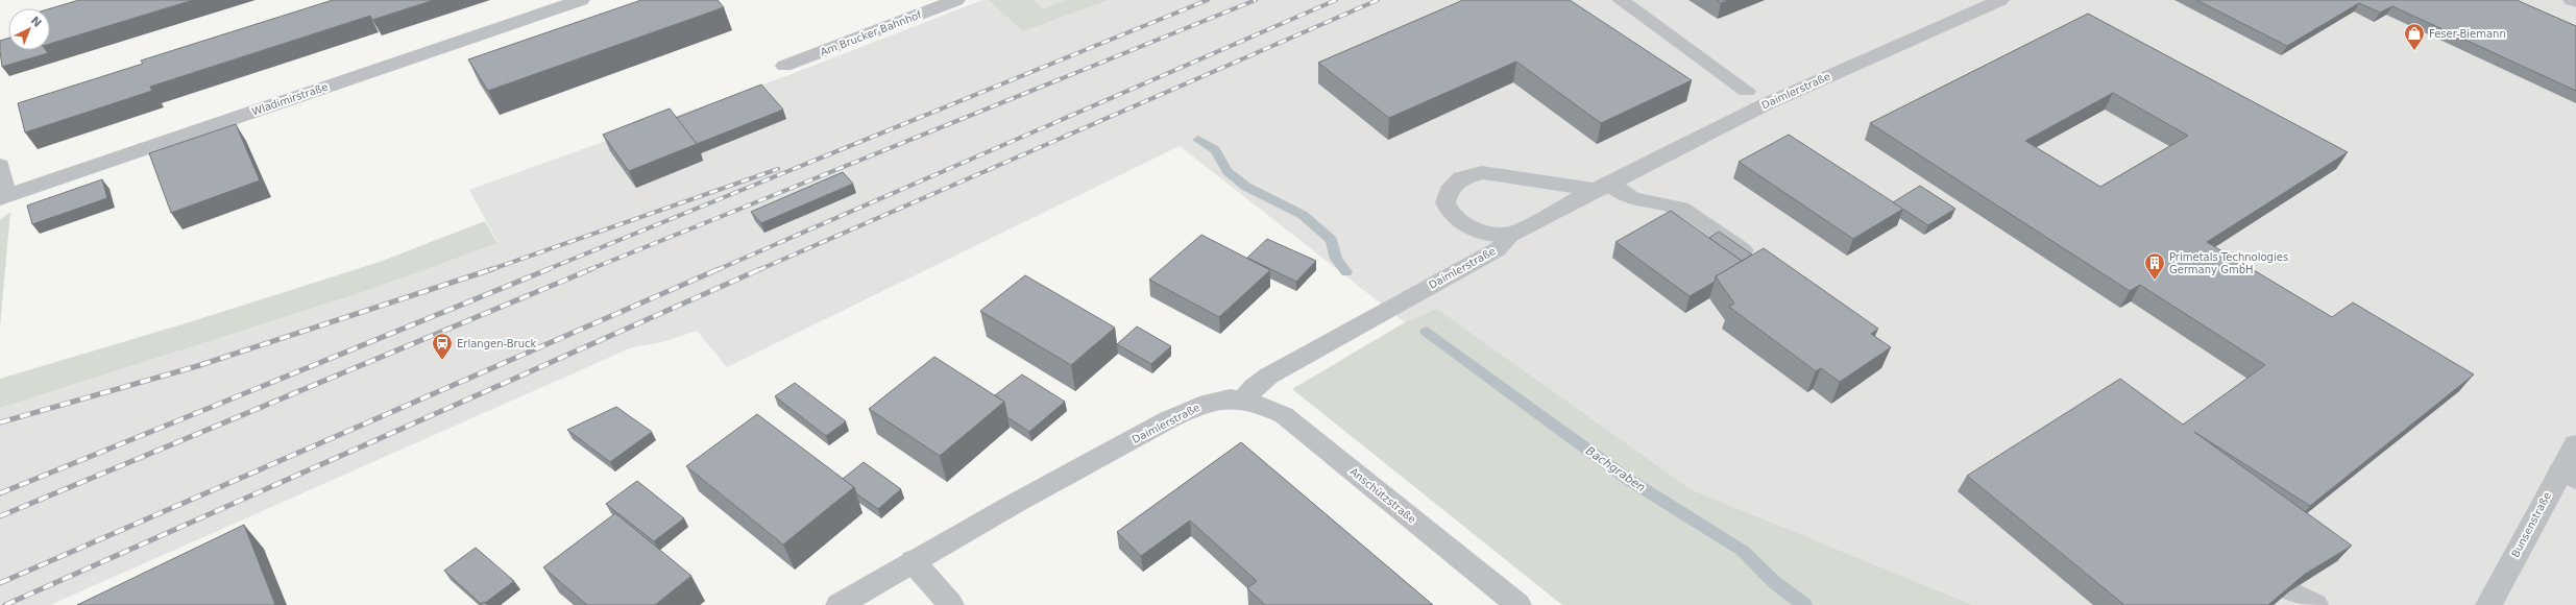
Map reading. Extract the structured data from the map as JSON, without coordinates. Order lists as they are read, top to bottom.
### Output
{
  "streets": {
    "street": [
      "Am Brucker Bahnhof",
      "Daimlerstraße",
      "Wladimirstraße",
      "Anschützstraße",
      "Bunsenstraße"
    ]
  },
  "crossings": [
    ["Daimlerstraße", "Anschützstraße"]
  ],
  "water": ["Bachgraben"],
  "places": {
    "shop": ["Feser-Biemann"],
    "building": ["Primetals Technologies Germany GmbH"],
    "station": ["Erlangen-Bruck"]
  },
  "north": "top right"
}
